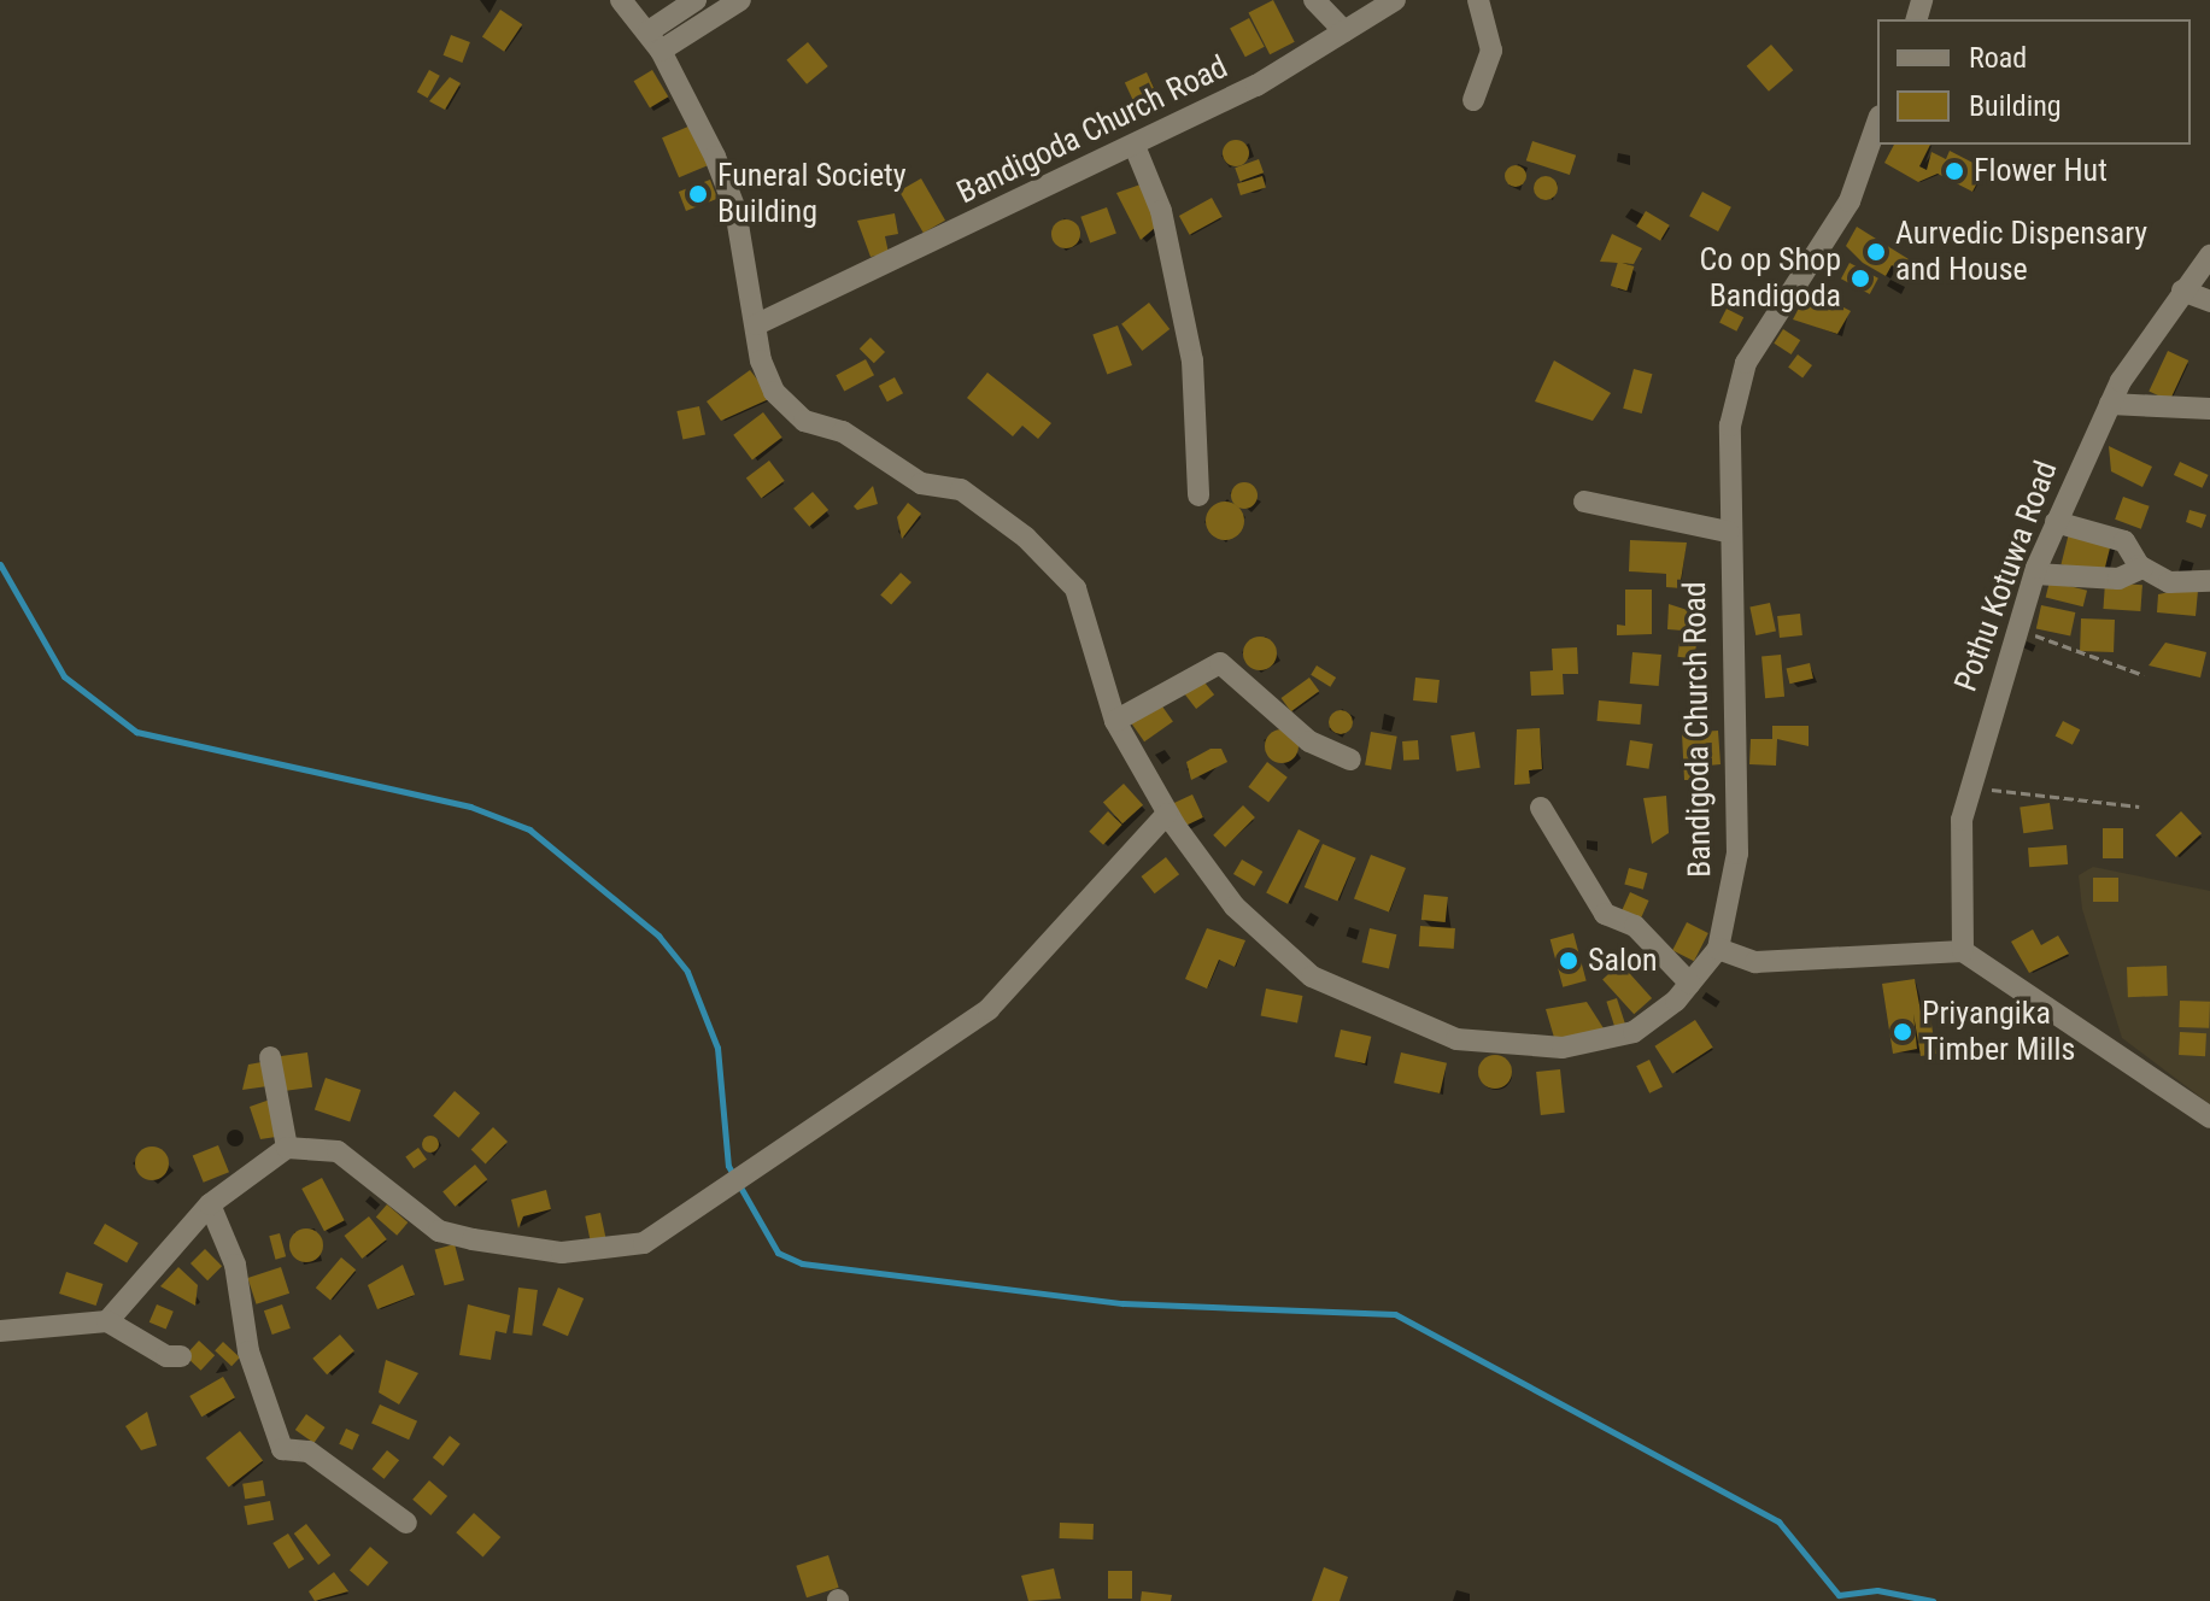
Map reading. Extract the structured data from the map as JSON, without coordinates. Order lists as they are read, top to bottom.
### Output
{
  "streets": {
    "street": ["Bandigoda Church Road", "Pothu Kotuwa Road"]
  },
  "places": [
    "Flower Hut",
    "Funeral Society Building",
    "Aurvedic Dispensary and House",
    "Co op Shop Bandigoda",
    "Salon",
    "Priyangika Timber Mills"
  ],
  "legend": ["Road", "Building"]
}
